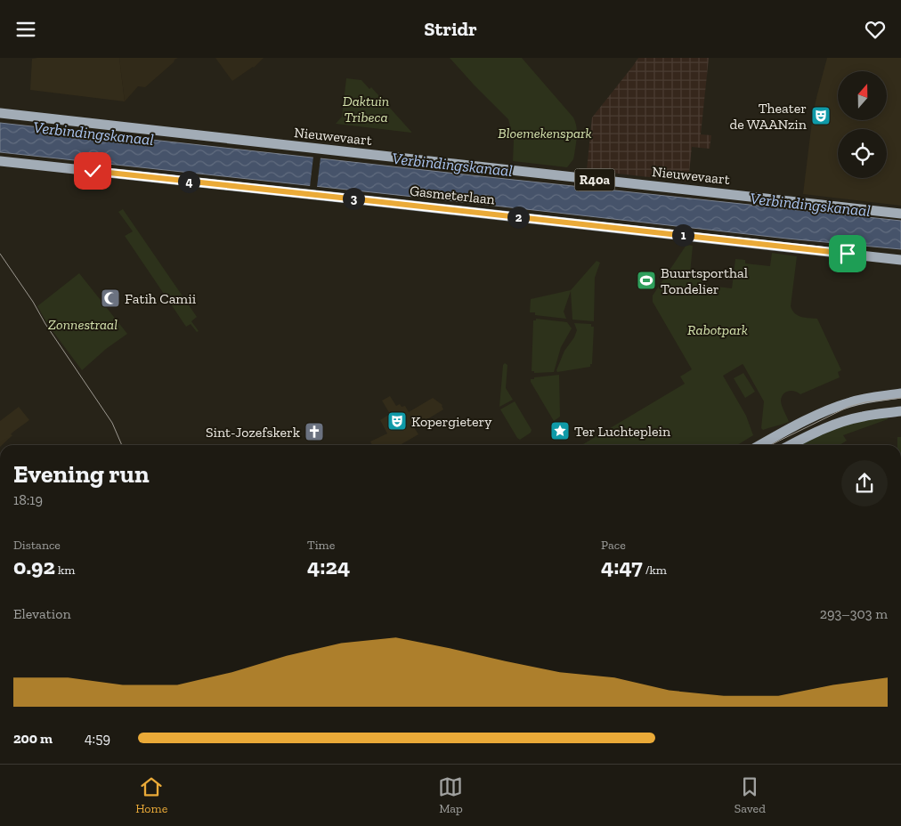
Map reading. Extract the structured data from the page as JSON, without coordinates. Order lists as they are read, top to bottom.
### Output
{
  "streets": {
    "main road": ["Nieuwevaart", "R40a", "Gasmeterlaan"]
  },
  "water": ["Verbindingskanaal"],
  "parks": [
    "Daktuin Tribeca",
    "Bloemekenspark",
    "Zonnestraal",
    "Rabotpark"
  ],
  "places": {
    "theatre": ["Theater de WAANzin", "Kopergietery"],
    "sports": ["Buurtsporthal Tondelier"],
    "mosque": ["Fatih Camii"],
    "place": ["Ter Luchteplein"],
    "church": ["Sint-Jozefskerk"]
  },
  "north": "top",
  "page": {
    "header": "Stridr",
    "pins": [
      "4",
      "3",
      "2",
      "1"
    ],
    "heading": ["Evening run", "18:19"],
    "stats": [
      ["Distance", "0.92 km"],
      ["Time", "4:24"],
      ["Pace", "4:47 /km"]
    ],
    "chart": ["Elevation", "293–303 m"],
    "list": [
      {
        "name": "200 m",
        "note": "4:59"
      }
    ],
    "tabs": ["Home", "Map", "Saved"]
  }
}
